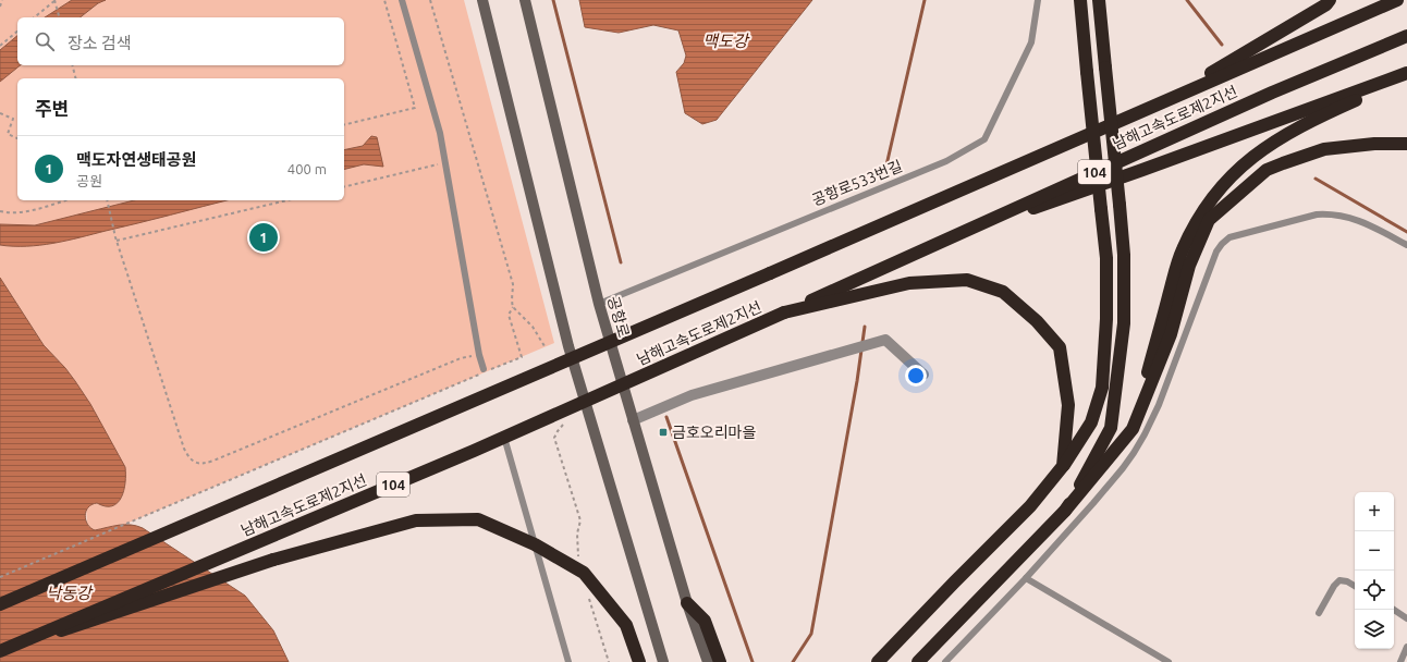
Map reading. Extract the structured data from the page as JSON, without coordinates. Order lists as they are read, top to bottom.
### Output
{
  "streets": {
    "highway": ["남해고속도로제2지선", "104"],
    "main road": ["공항로"],
    "lane": ["공항로533번길"]
  },
  "crossings": [
    ["공항로533번길", "공항로"]
  ],
  "water": ["맥도강", "낙동강"],
  "places": {
    "transit": ["금호오리마을"]
  },
  "page": {
    "search": "장소 검색",
    "heading": "주변",
    "list": [
      {
        "mark": "1",
        "name": "맥도자연생태공원",
        "note": "공원",
        "value": "400 m"
      }
    ],
    "pins": "1",
    "map_buttons": ["+", "−"]
  }
}
